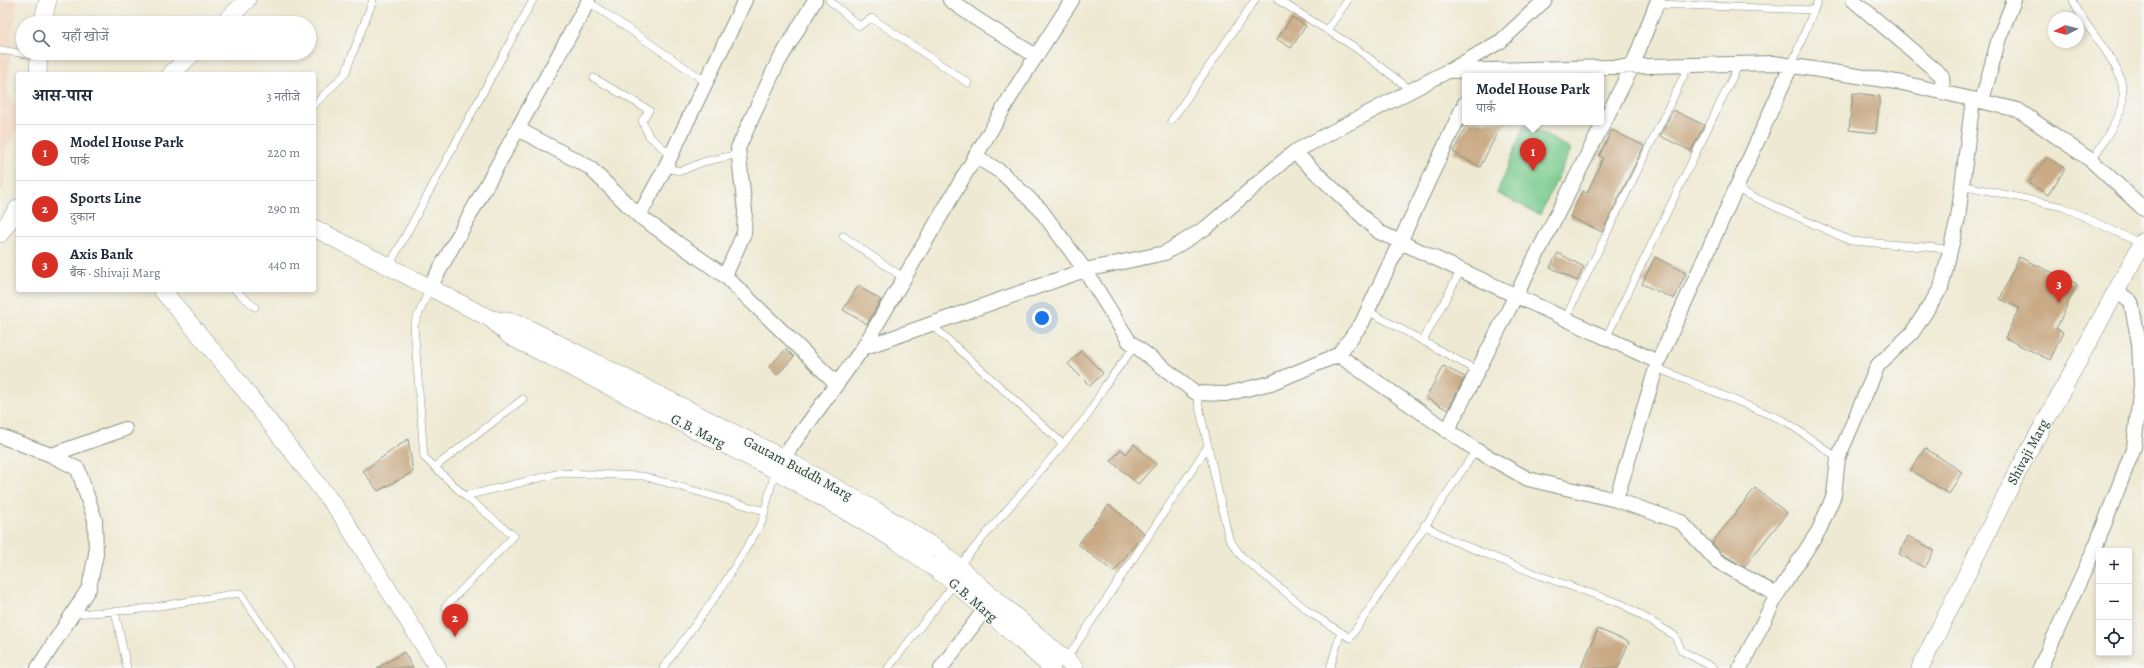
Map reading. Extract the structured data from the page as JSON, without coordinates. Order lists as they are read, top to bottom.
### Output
{
  "streets": {
    "street": ["G.B. Marg", "Shivaji Marg"]
  },
  "north": "left",
  "page": {
    "search": "यहाँ खोजें",
    "heading": ["आस-पास", "3 नतीजे"],
    "popup": ["Model House Park", "पार्क"],
    "list": [
      {
        "mark": "1",
        "name": "Model House Park",
        "note": "पार्क",
        "value": "220 m"
      },
      {
        "mark": "2",
        "name": "Sports Line",
        "note": "दुकान",
        "value": "290 m"
      },
      {
        "mark": "3",
        "name": "Axis Bank",
        "note": "बैंक · Shivaji Marg",
        "value": "440 m"
      }
    ],
    "pins": ["1", "3", "2"],
    "map_buttons": ["+", "−"]
  }
}
